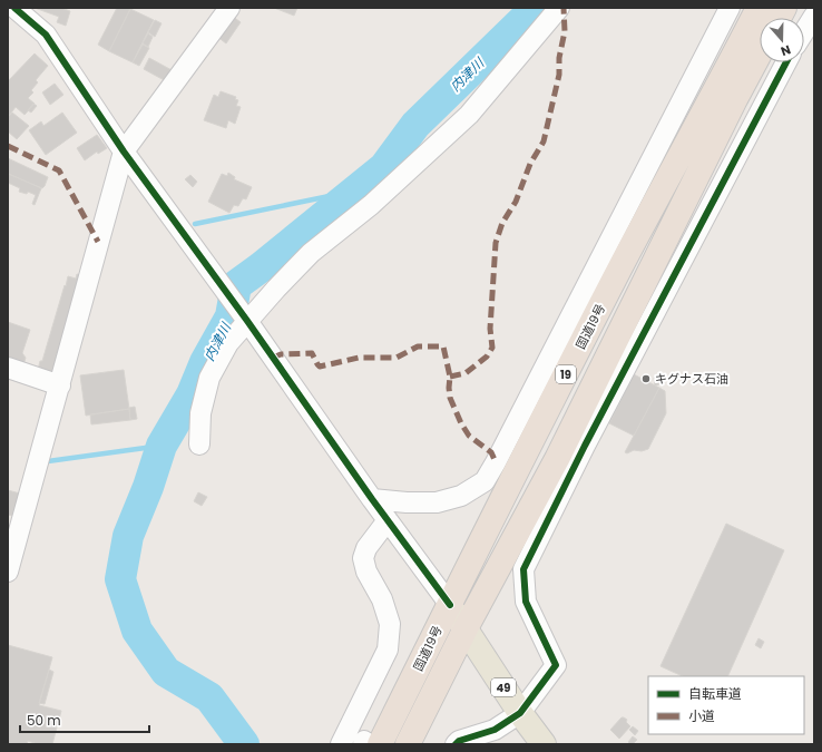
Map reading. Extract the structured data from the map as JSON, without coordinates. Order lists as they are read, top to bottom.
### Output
{
  "streets": {
    "highway": ["国道19号", "19"],
    "main road": ["49"]
  },
  "crossings": [
    ["国道19号", "49"]
  ],
  "water": ["内津川"],
  "places": ["キグナス石油"],
  "legend": ["自転車道", "小道"],
  "scale_bar": "50 m",
  "north": "bottom"
}
